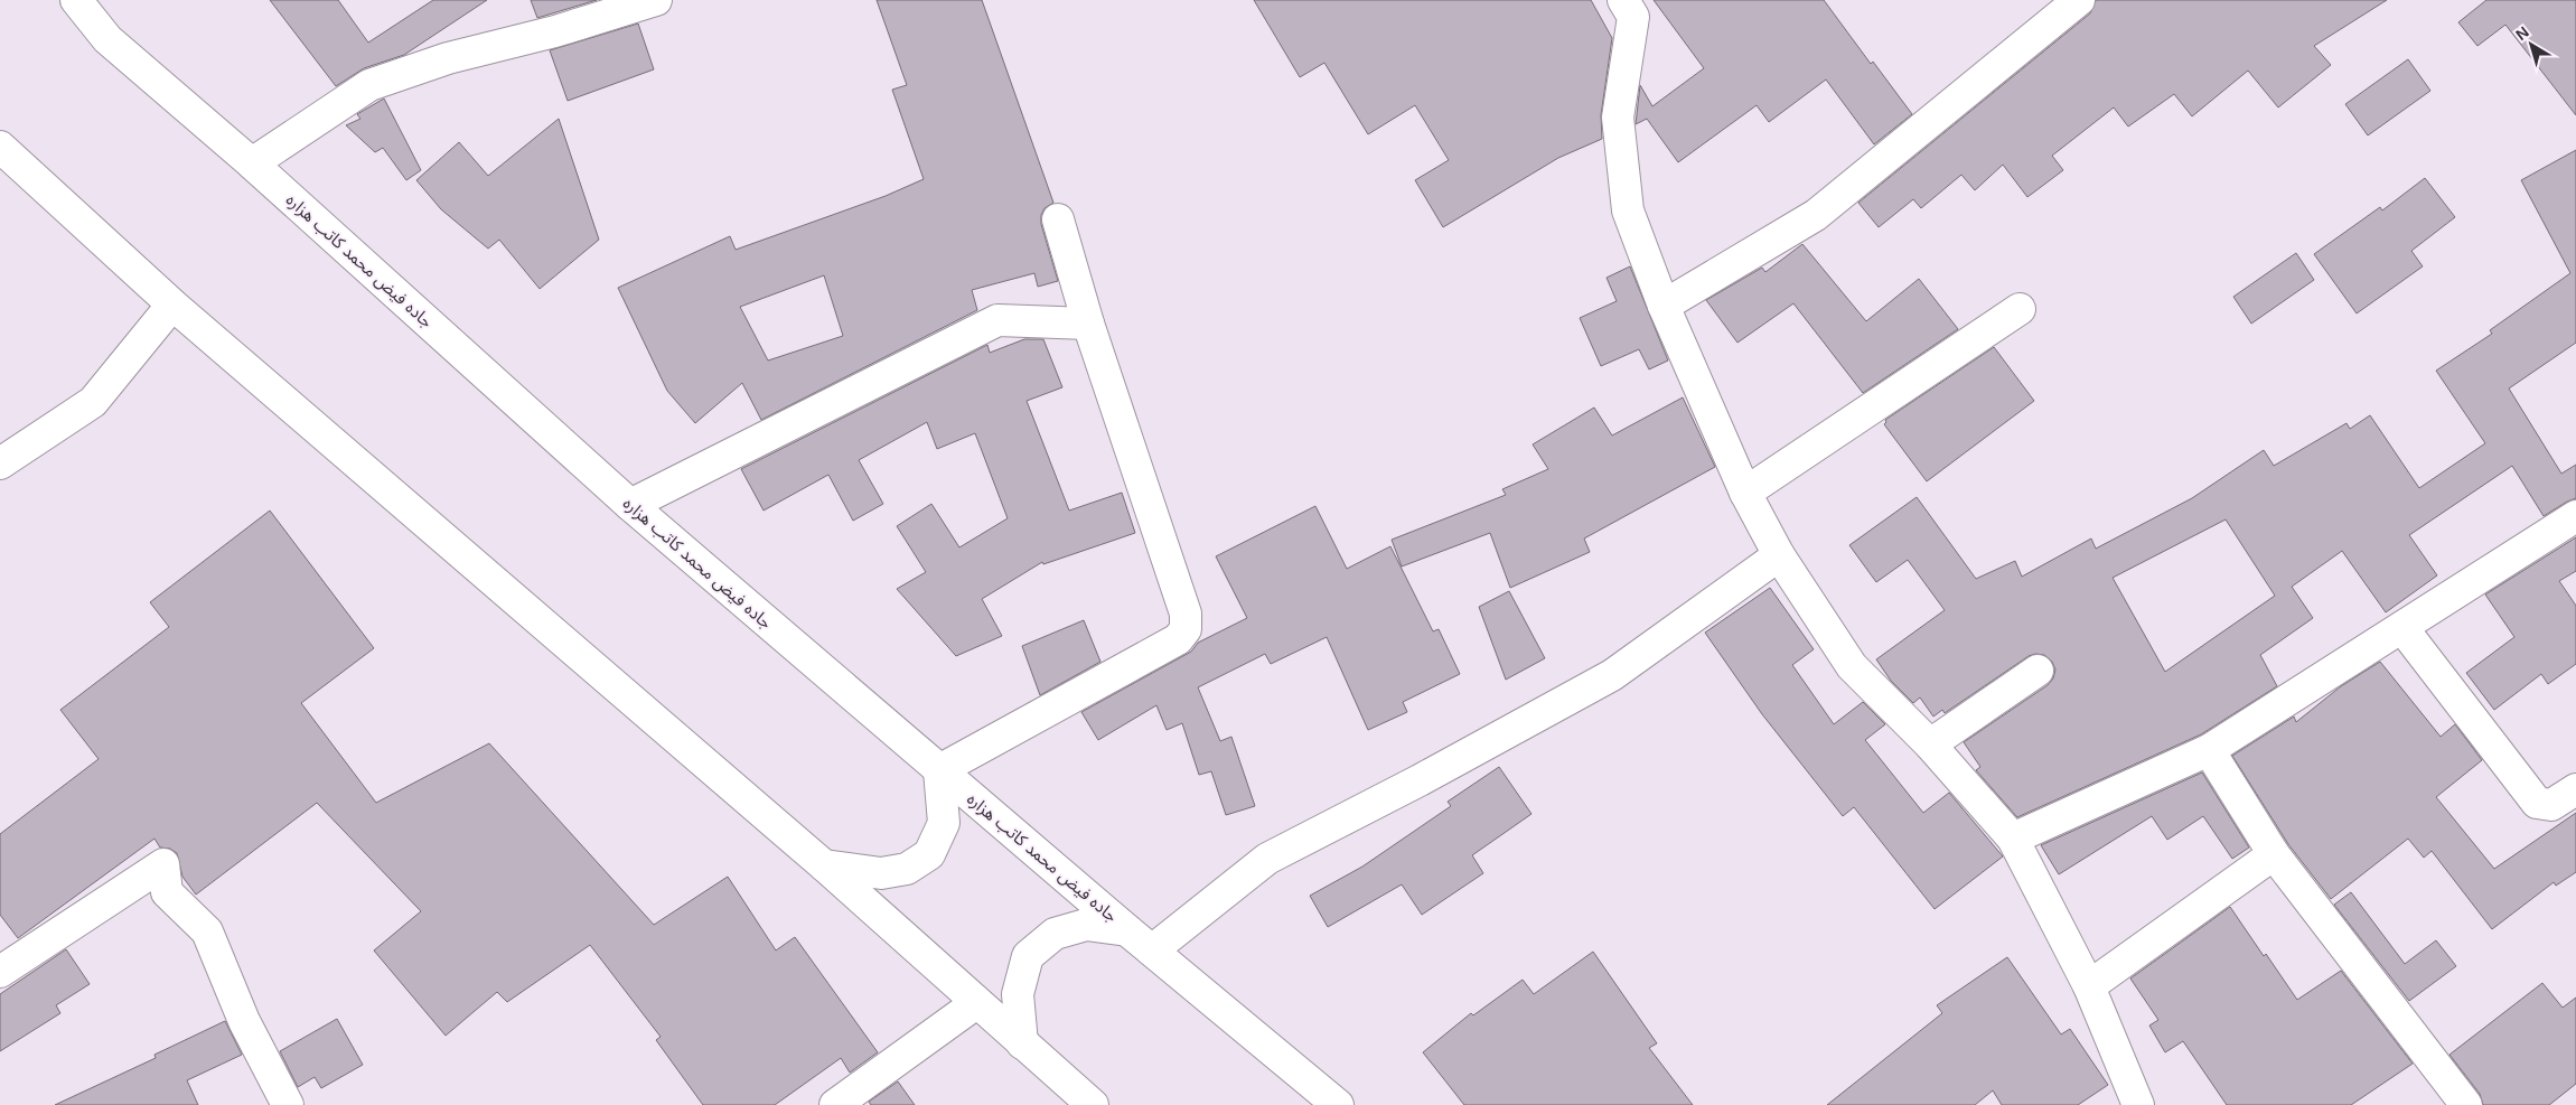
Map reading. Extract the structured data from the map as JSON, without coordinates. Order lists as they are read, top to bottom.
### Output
{
  "streets": {
    "street": ["جاده فیض محمد کاتب هزاره"]
  },
  "north": "top left"
}
